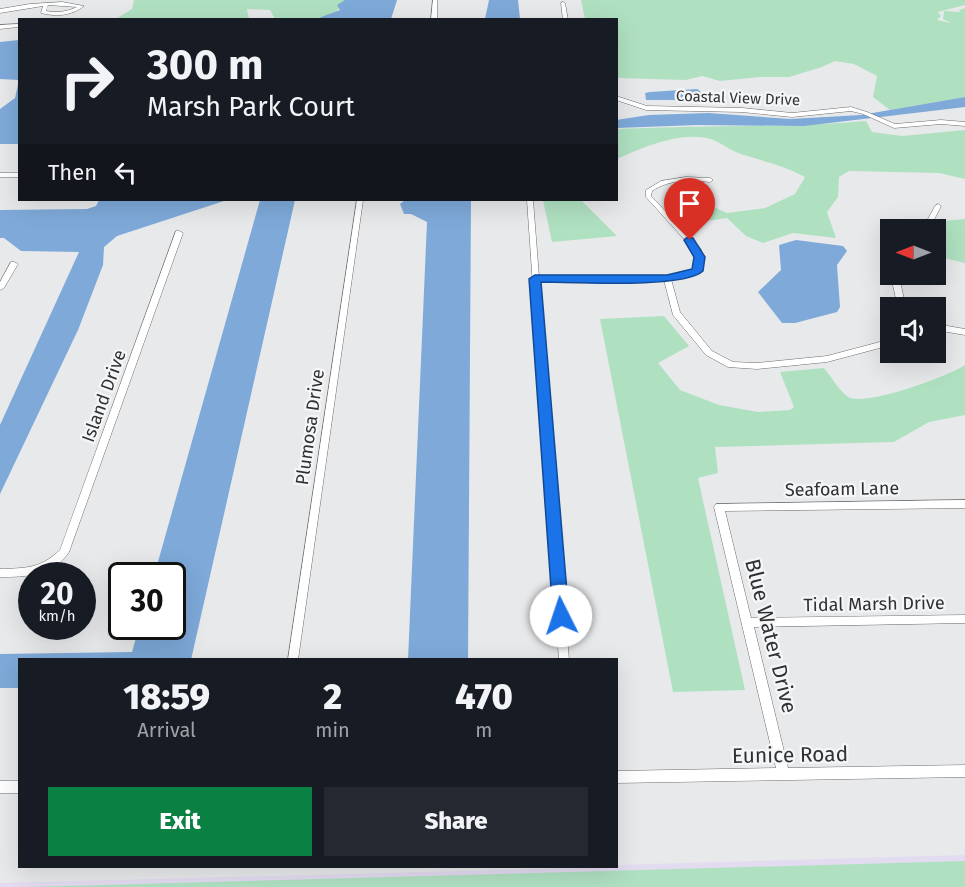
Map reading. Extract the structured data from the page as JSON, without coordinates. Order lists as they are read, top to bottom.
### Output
{
  "streets": {
    "street": [
      "Coastal View Drive",
      "Island Drive",
      "Plumosa Drive",
      "Seafoam Lane",
      "Tidal Marsh Drive",
      "Blue Water Drive",
      "Eunice Road"
    ]
  },
  "crossings": [
    ["Seafoam Lane", "Blue Water Drive"],
    ["Tidal Marsh Drive", "Blue Water Drive"],
    ["Blue Water Drive", "Eunice Road"]
  ],
  "north": "left",
  "page": {
    "turn": ["300 m", "Marsh Park Court"],
    "then": "Then",
    "speed": "20 km/h",
    "limit": "30",
    "eta": [
      "18:59",
      "Arrival",
      "2",
      "min",
      "470",
      "m"
    ],
    "buttons": ["Exit", "Share"]
  }
}
